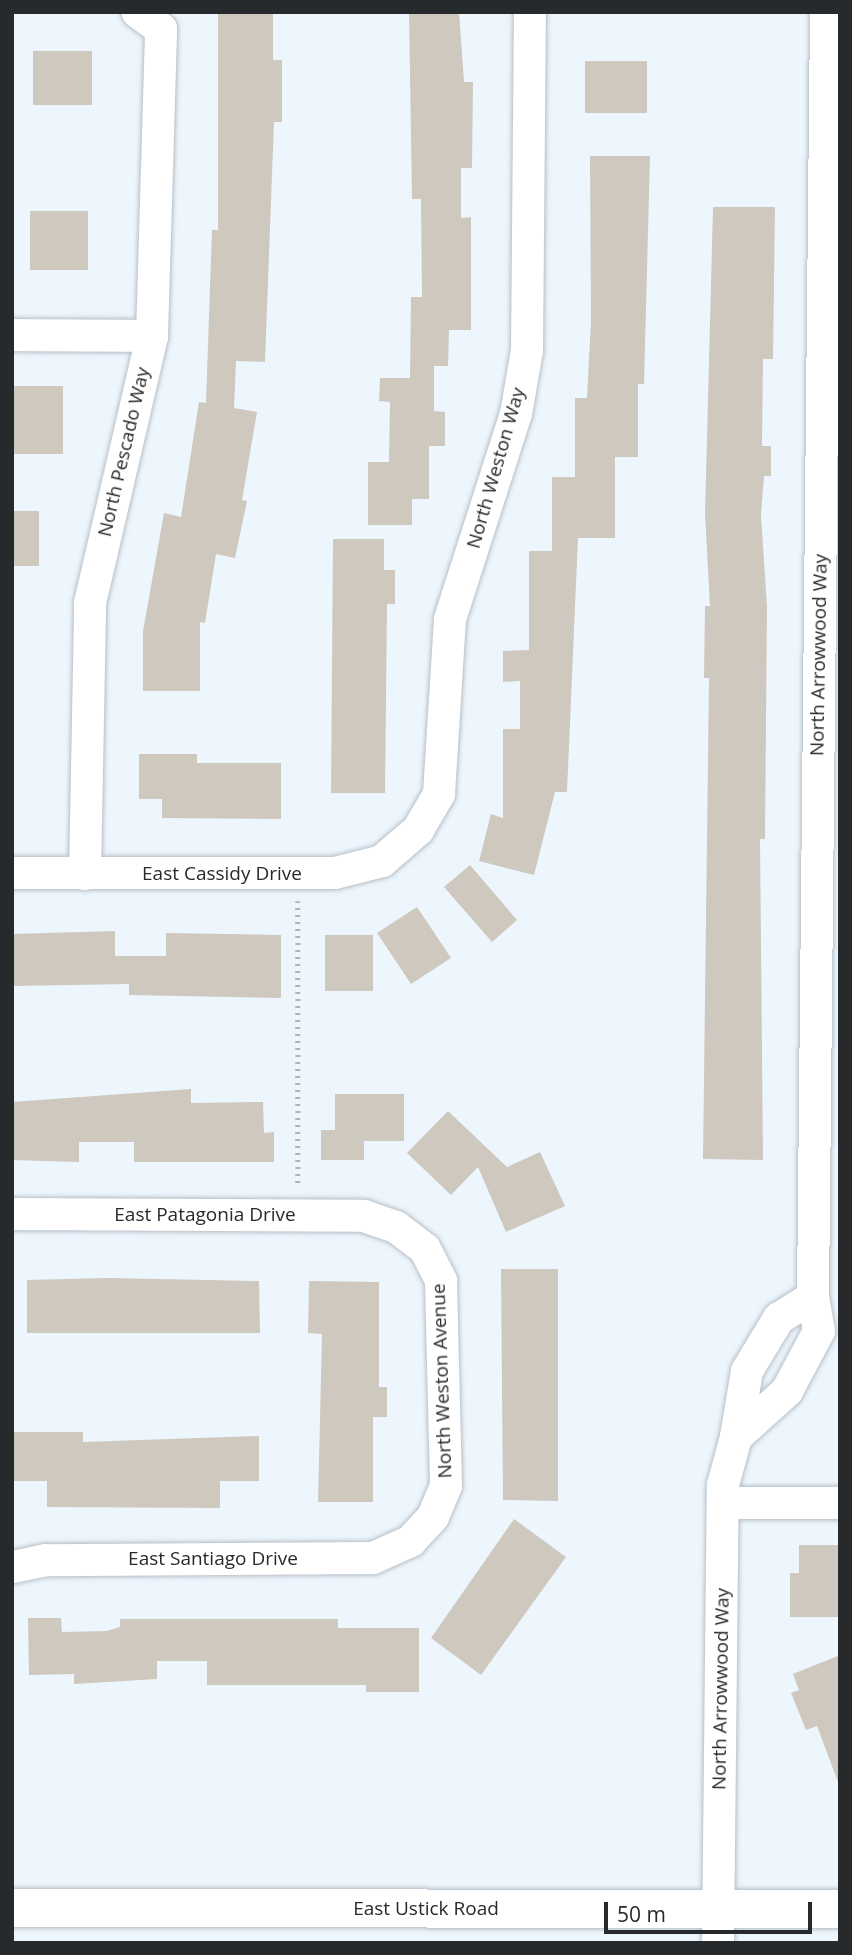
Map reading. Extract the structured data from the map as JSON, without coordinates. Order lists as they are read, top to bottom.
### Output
{
  "streets": {
    "main road": ["East Ustick Road"],
    "street": [
      "North Pescado Way",
      "North Weston Way",
      "North Arrowwood Way",
      "East Cassidy Drive",
      "East Patagonia Drive",
      "North Weston Avenue",
      "East Santiago Drive"
    ]
  },
  "crossings": [
    ["North Pescado Way", "East Cassidy Drive"],
    ["North Weston Way", "East Cassidy Drive"],
    ["North Arrowwood Way", "East Ustick Road"],
    ["East Patagonia Drive", "North Weston Avenue"],
    ["North Weston Avenue", "East Santiago Drive"]
  ],
  "scale_bar": "50 m"
}
